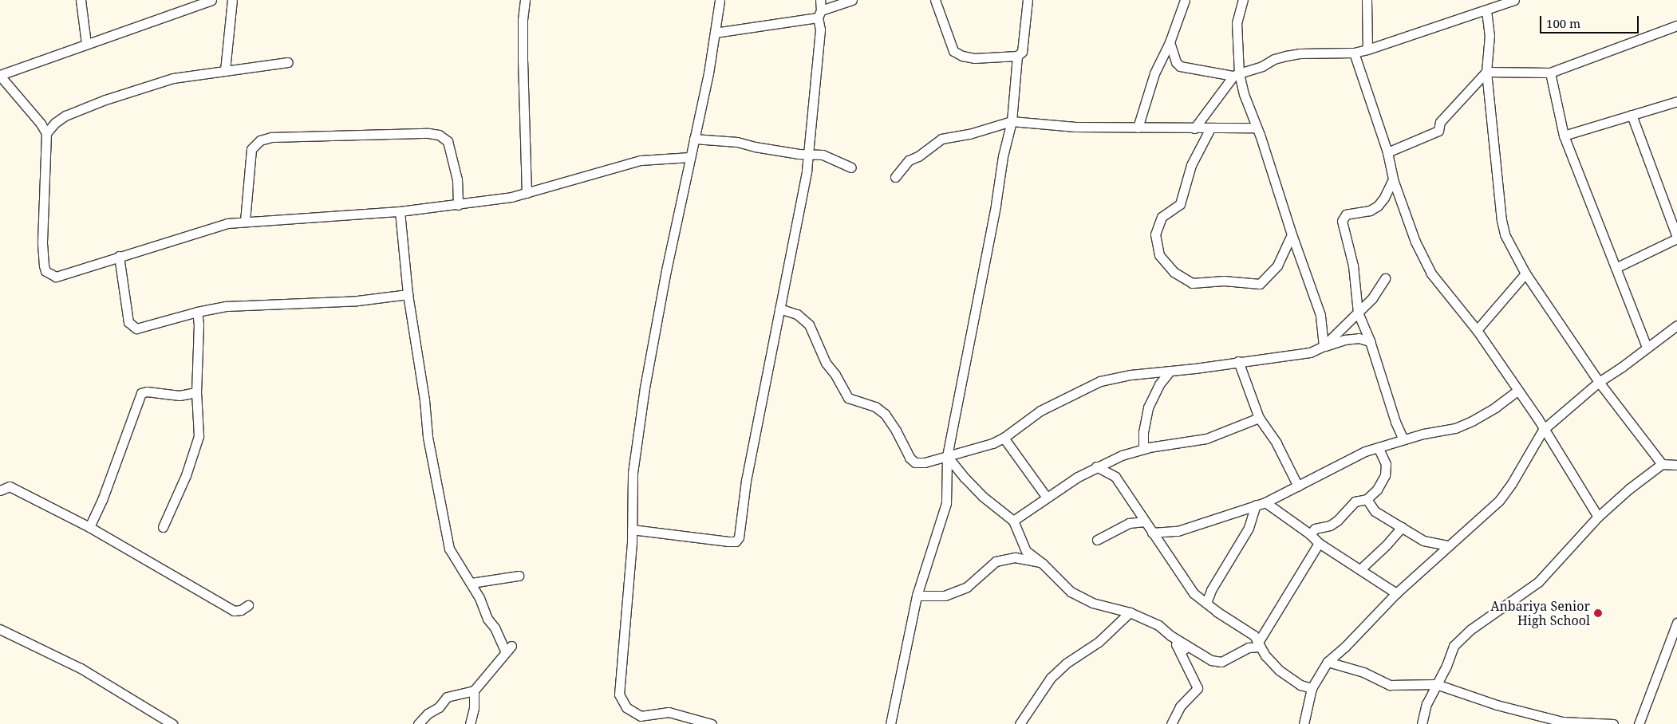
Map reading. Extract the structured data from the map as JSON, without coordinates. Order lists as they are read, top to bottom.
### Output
{
  "places": ["Anbariya Senior High School"],
  "scale_bar": "100 m"
}
